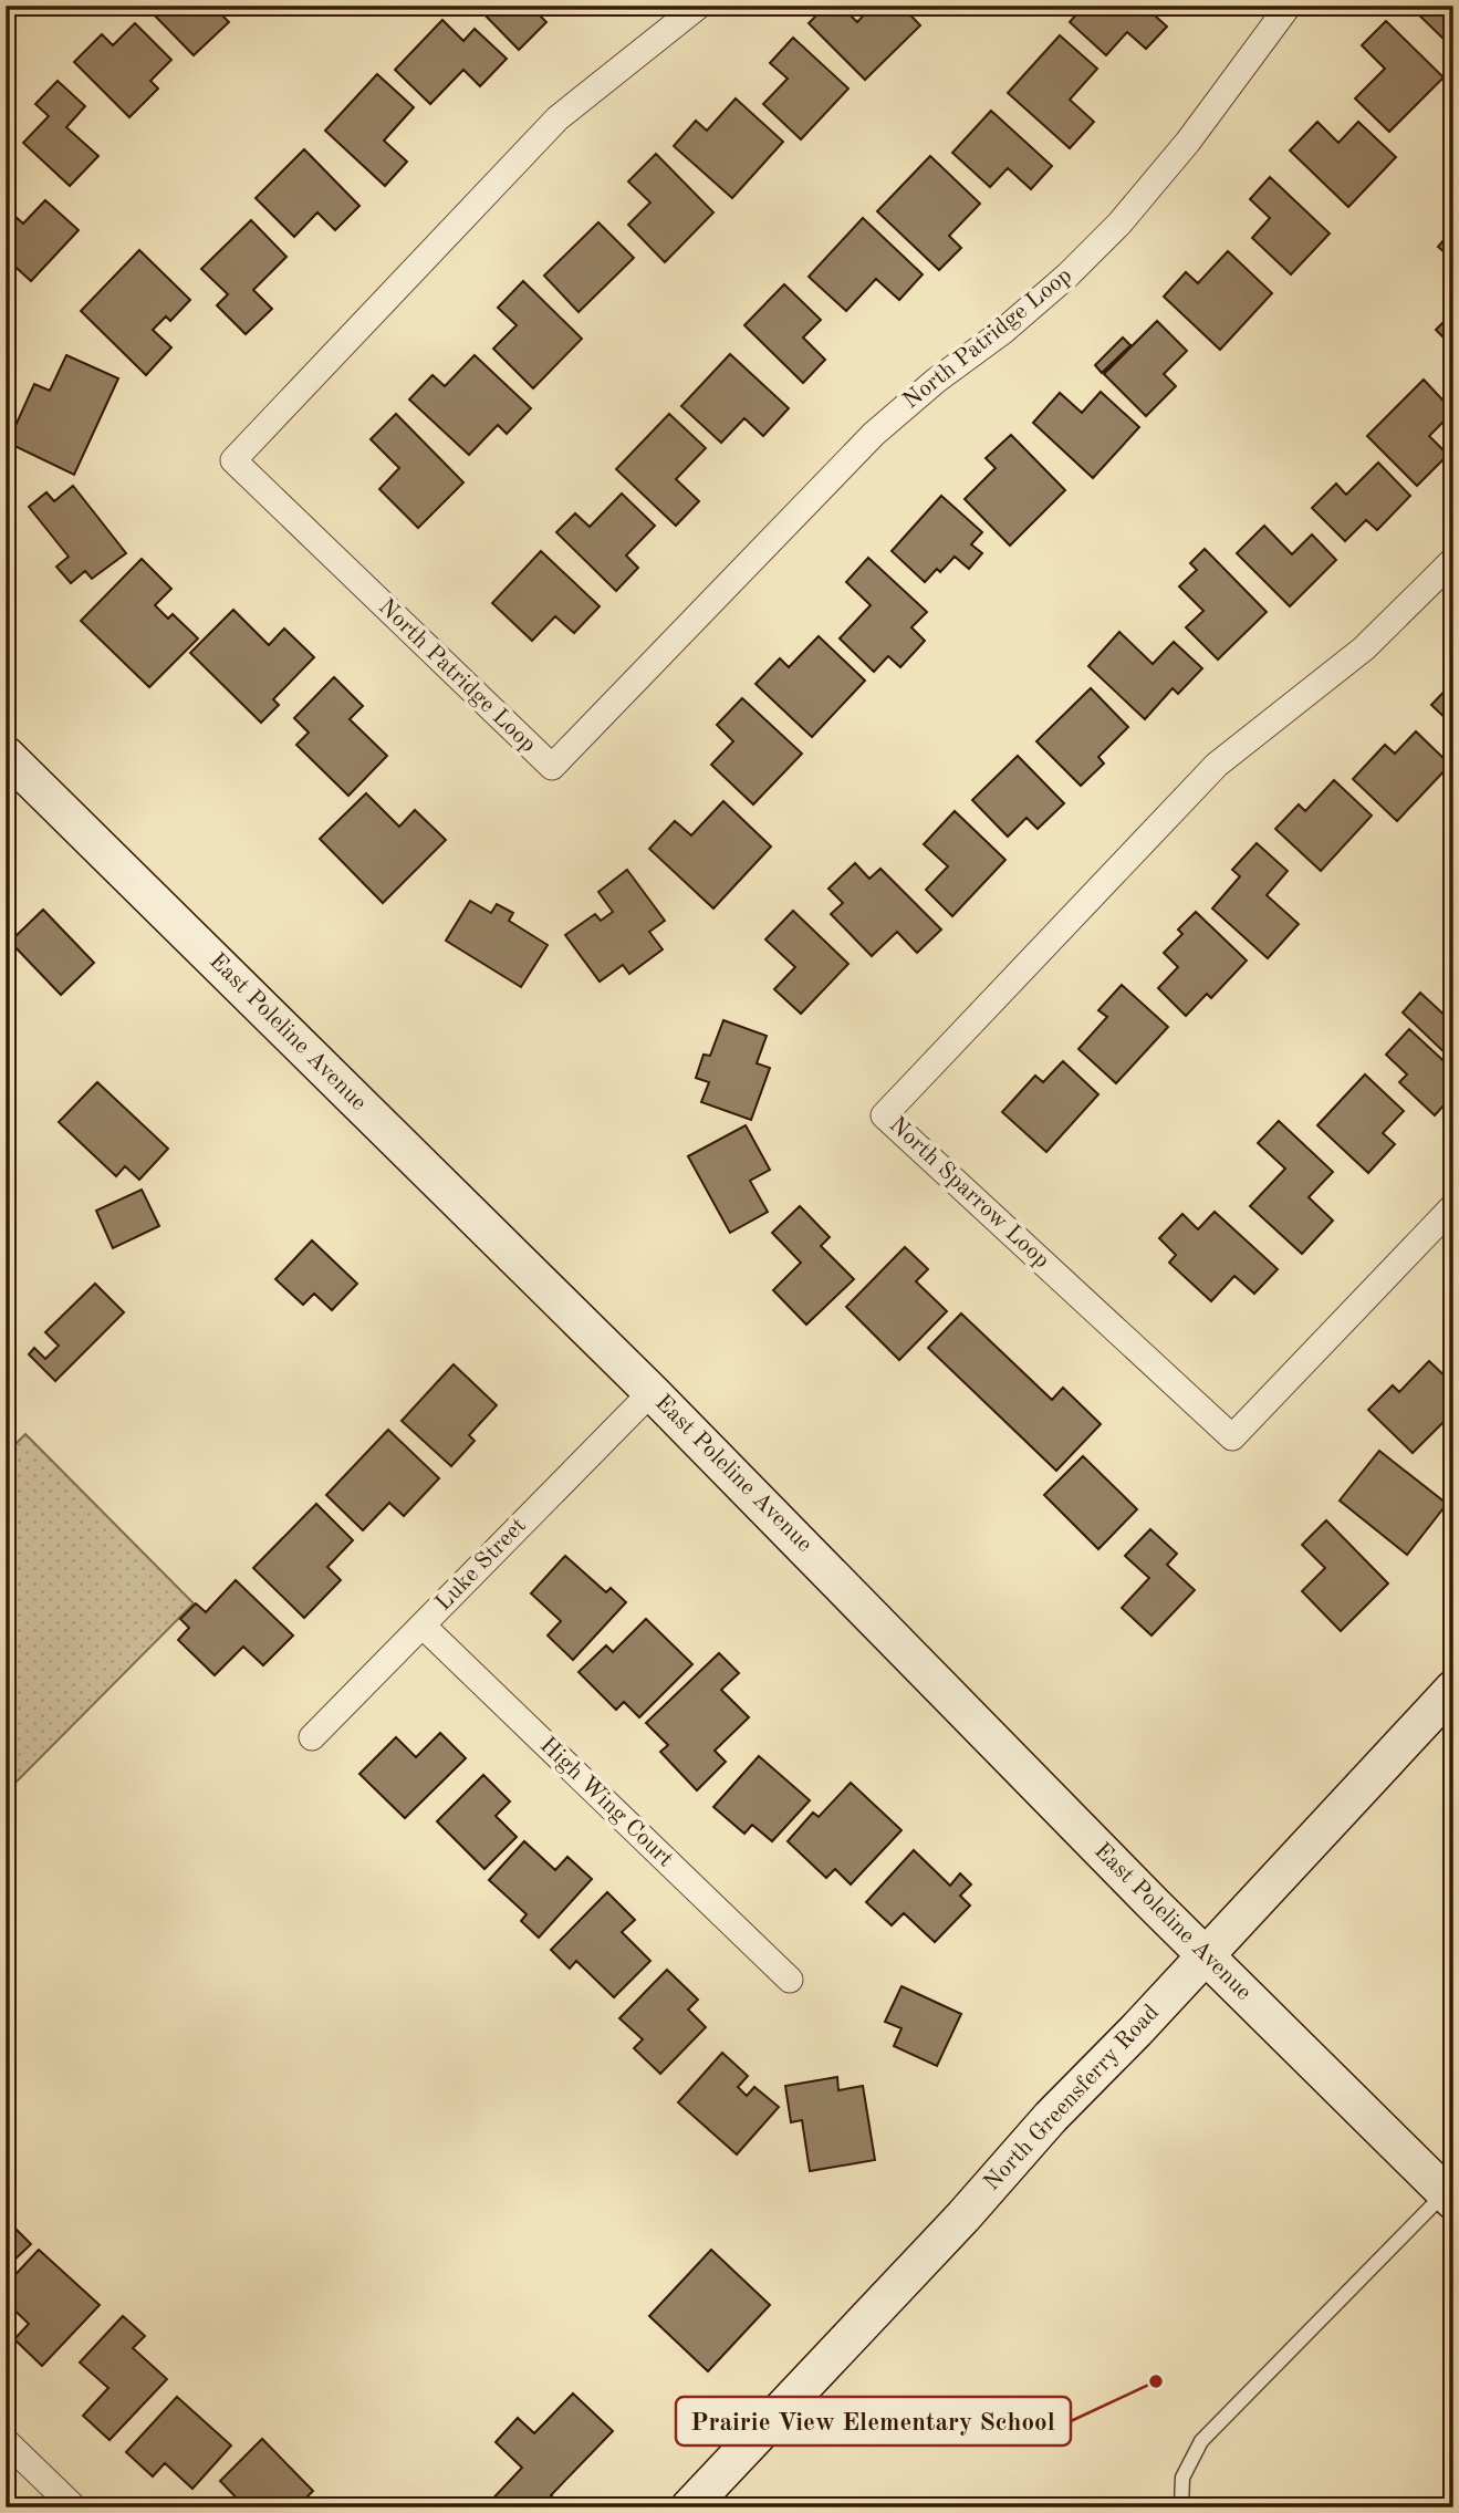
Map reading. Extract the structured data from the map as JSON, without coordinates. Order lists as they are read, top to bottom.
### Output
{
  "streets": {
    "main road": ["East Poleline Avenue", "North Greensferry Road"],
    "street": [
      "North Patridge Loop",
      "North Sparrow Loop",
      "Luke Street",
      "High Wing Court"
    ]
  },
  "crossings": [
    ["East Poleline Avenue", "Luke Street"],
    ["East Poleline Avenue", "North Greensferry Road"],
    ["Luke Street", "High Wing Court"]
  ],
  "places": ["Prairie View Elementary School"]
}
